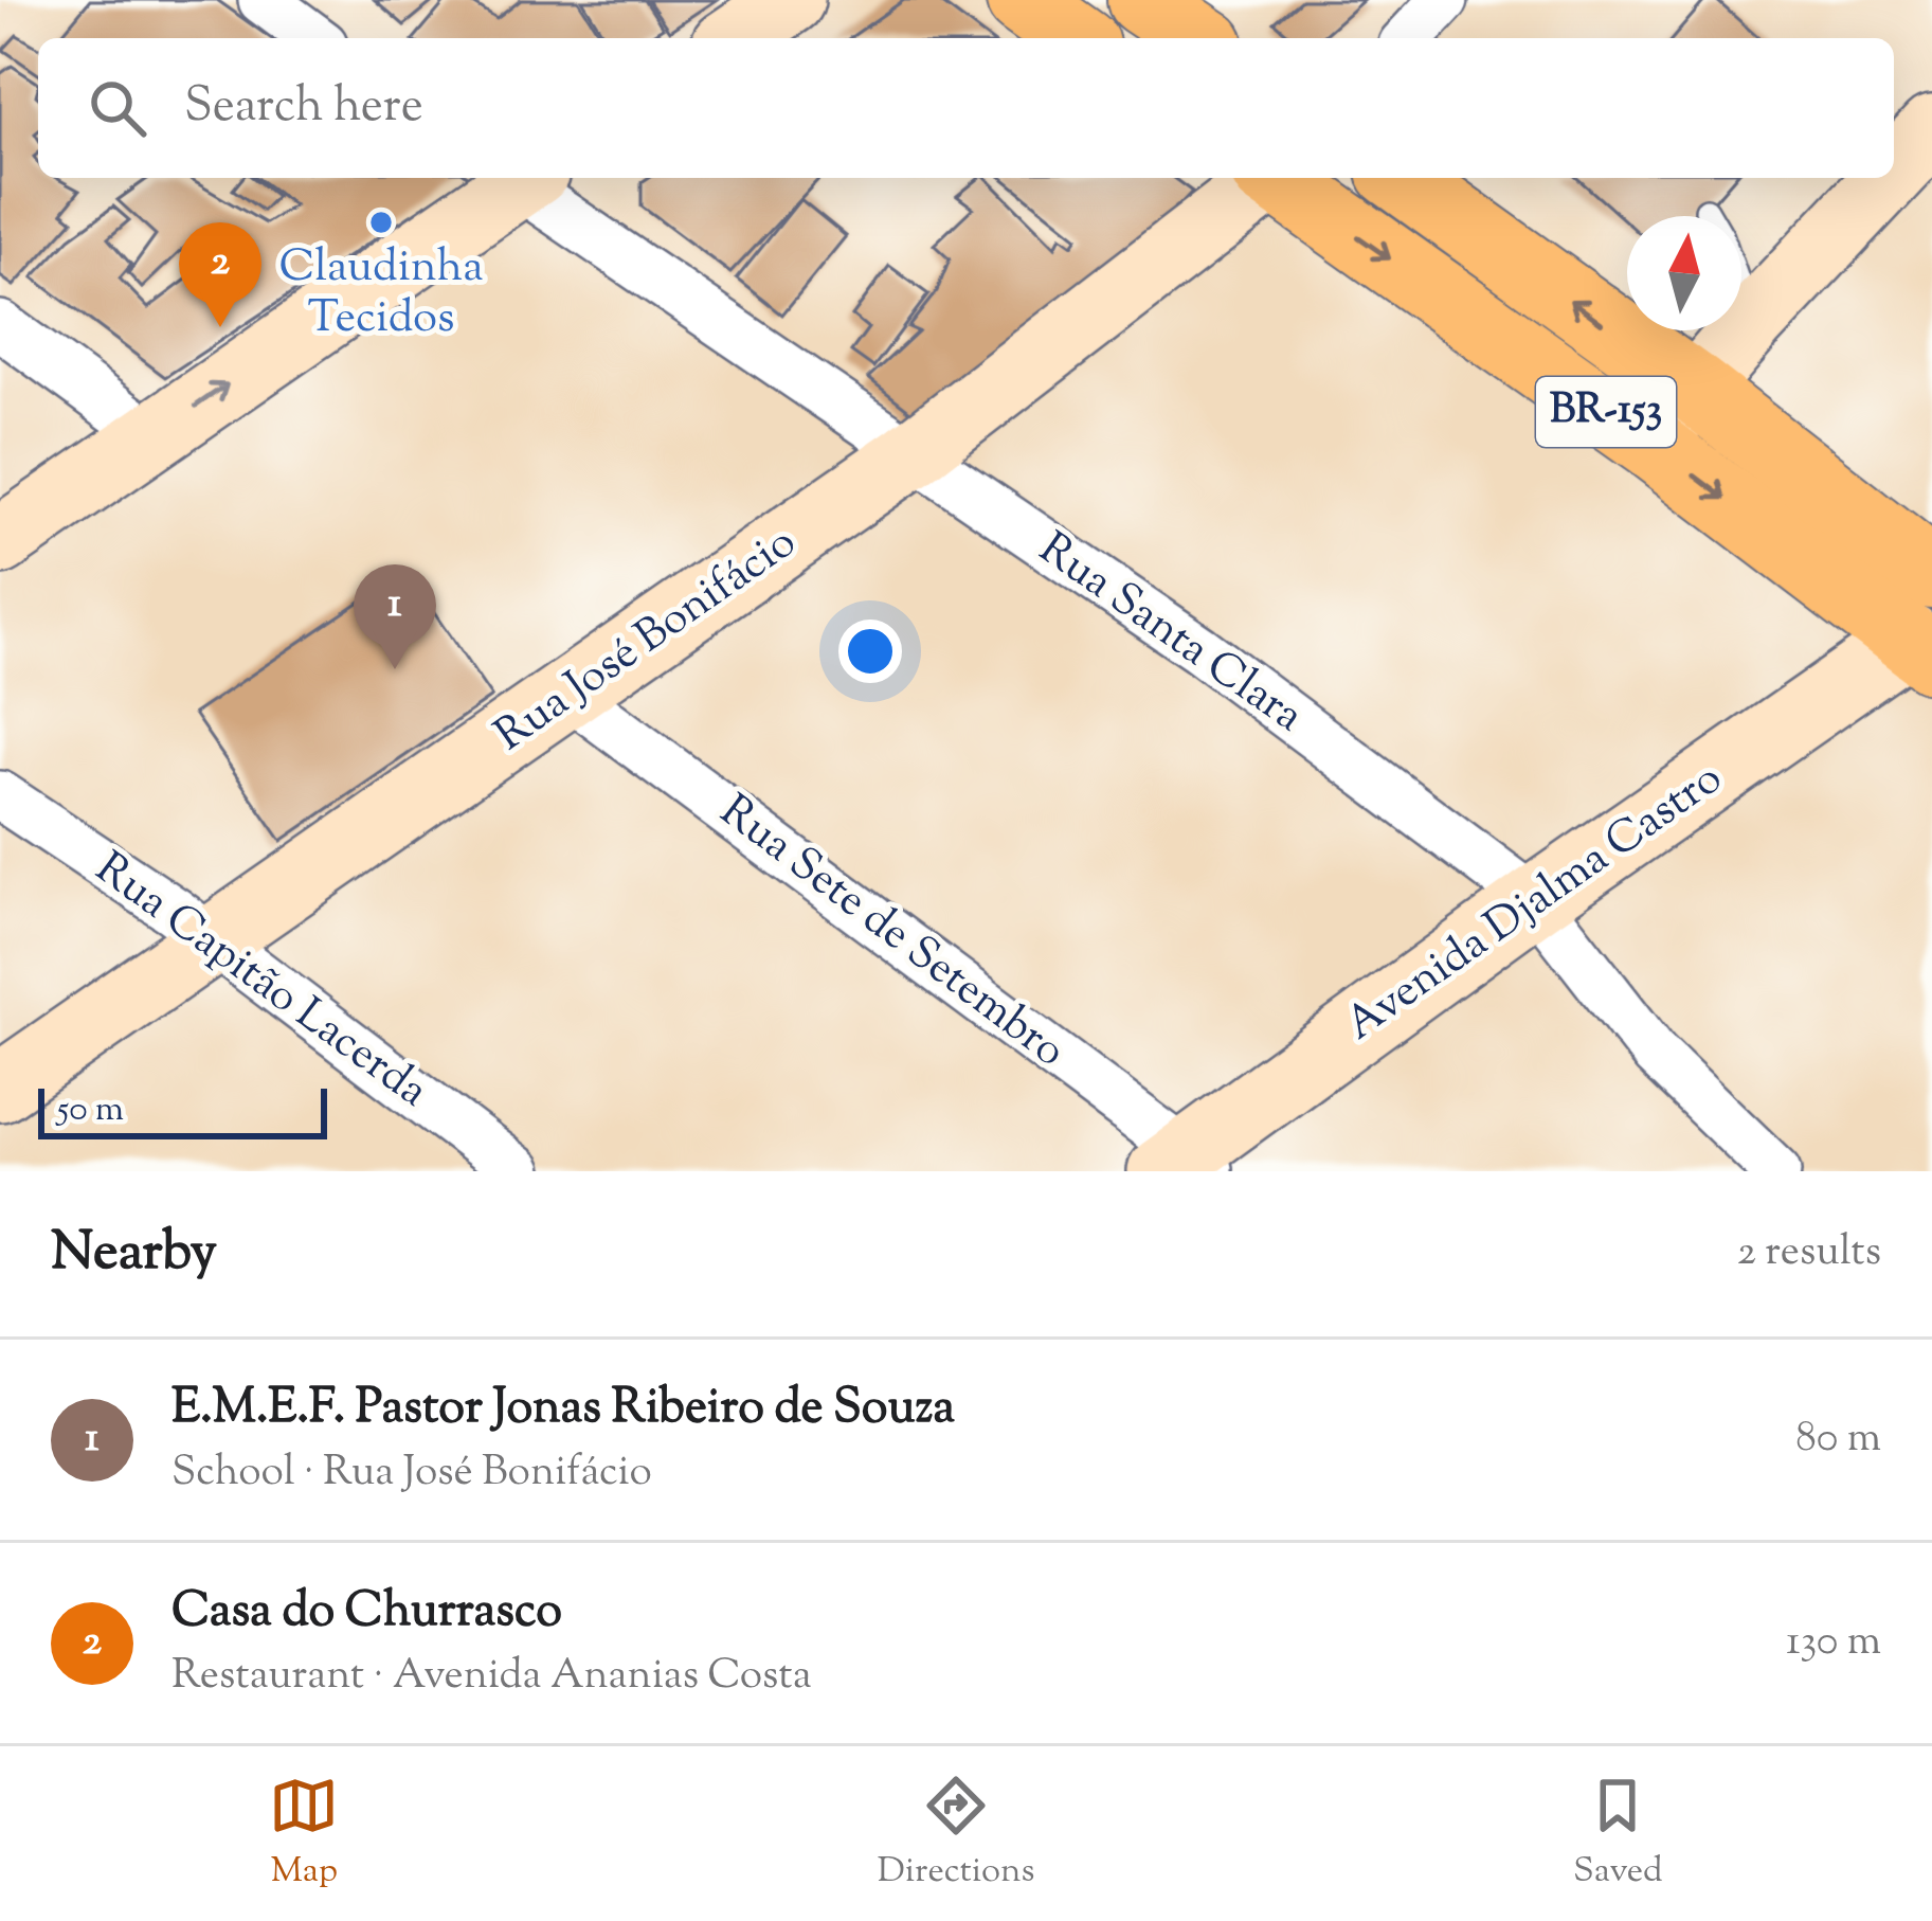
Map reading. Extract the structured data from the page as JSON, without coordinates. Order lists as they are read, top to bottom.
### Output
{
  "streets": {
    "main road": ["BR-153"],
    "street": [
      "Rua Santa Clara",
      "Rua José Bonifácio",
      "Avenida Djalma Castro",
      "Rua Sete de Setembro",
      "Rua Capitão Lacerda"
    ]
  },
  "crossings": [
    ["BR-153", "Avenida Djalma Castro"],
    ["Rua Santa Clara", "Rua José Bonifácio"],
    ["Rua Santa Clara", "Avenida Djalma Castro"],
    ["Rua José Bonifácio", "Rua Sete de Setembro"],
    ["Rua José Bonifácio", "Rua Capitão Lacerda"],
    ["Avenida Djalma Castro", "Rua Sete de Setembro"]
  ],
  "places": ["Claudinha Tecidos"],
  "scale_bar": "50 m",
  "north": "top",
  "page": {
    "search": "Search here",
    "pins": ["2", "1"],
    "scale": "50 m",
    "heading": ["Nearby", "2 results"],
    "list": [
      {
        "mark": "1",
        "name": "E.M.E.F. Pastor Jonas Ribeiro de Souza",
        "note": "School · Rua José Bonifácio",
        "value": "80 m"
      },
      {
        "mark": "2",
        "name": "Casa do Churrasco",
        "note": "Restaurant · Avenida Ananias Costa",
        "value": "130 m"
      }
    ],
    "nav": ["Map", "Directions", "Saved"]
  }
}
